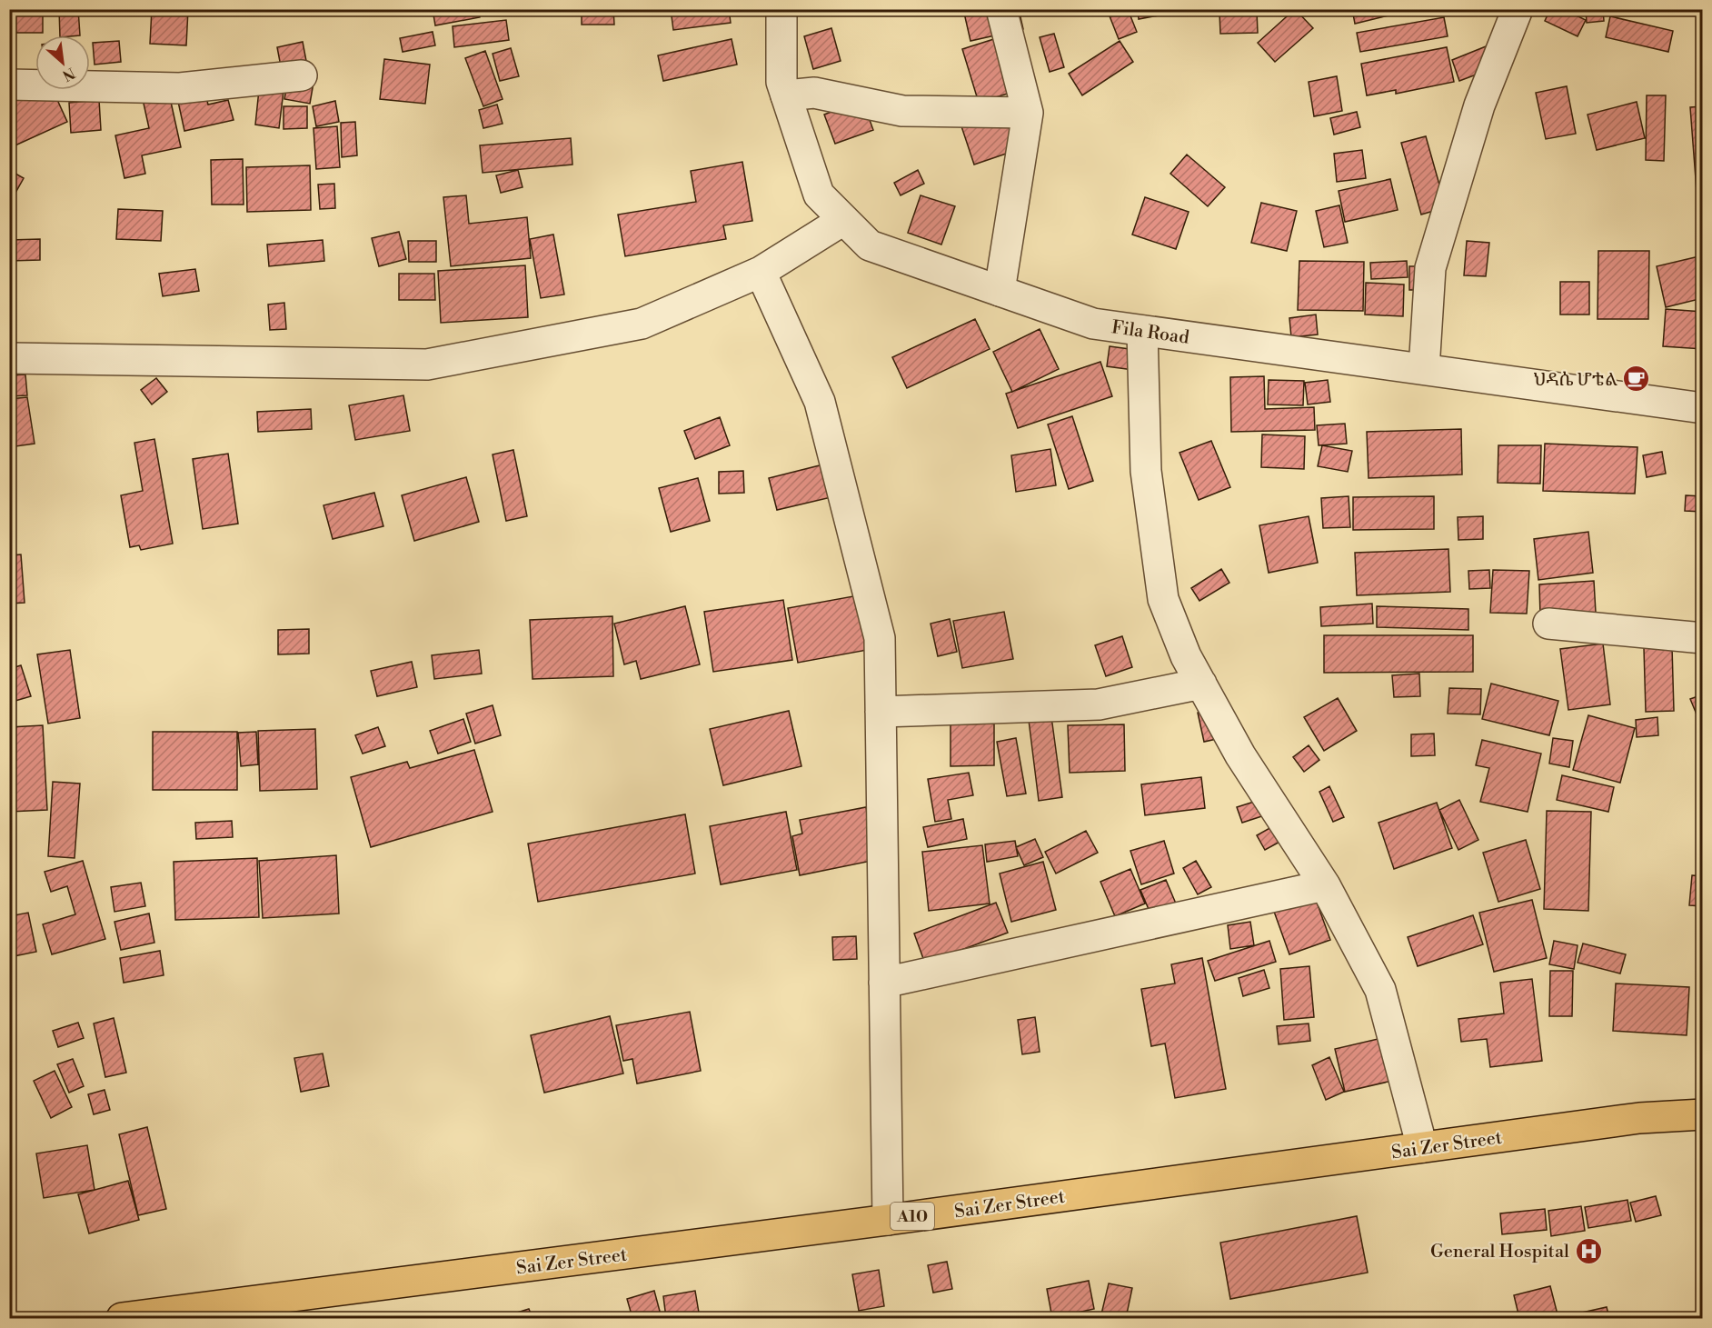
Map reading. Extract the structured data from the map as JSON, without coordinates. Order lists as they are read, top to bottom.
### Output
{
  "streets": {
    "highway": ["Sai Zer Street", "A10"],
    "street": ["Fila Road"]
  },
  "places": {
    "cafe": ["ህዳሴ ሆቴል"],
    "hospital": ["General Hospital"]
  },
  "north": "bottom right"
}
